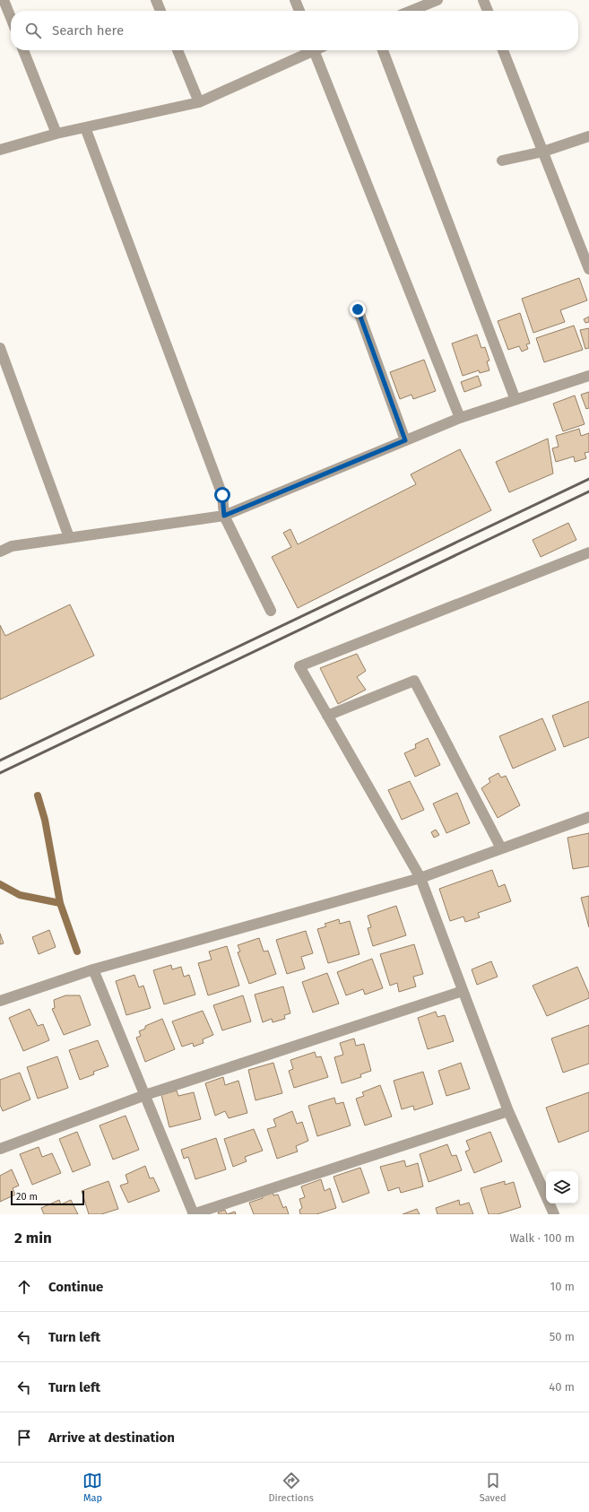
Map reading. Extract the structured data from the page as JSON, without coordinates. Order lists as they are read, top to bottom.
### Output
{
  "scale_bar": "20 m",
  "page": {
    "search": "Search here",
    "scale": "20 m",
    "heading": ["2 min", "Walk · 100 m"],
    "list": [
      ["Continue", "10 m"],
      ["Turn left", "50 m"],
      ["Turn left", "40 m"],
      "Arrive at destination"
    ],
    "nav": ["Map", "Directions", "Saved"]
  }
}
